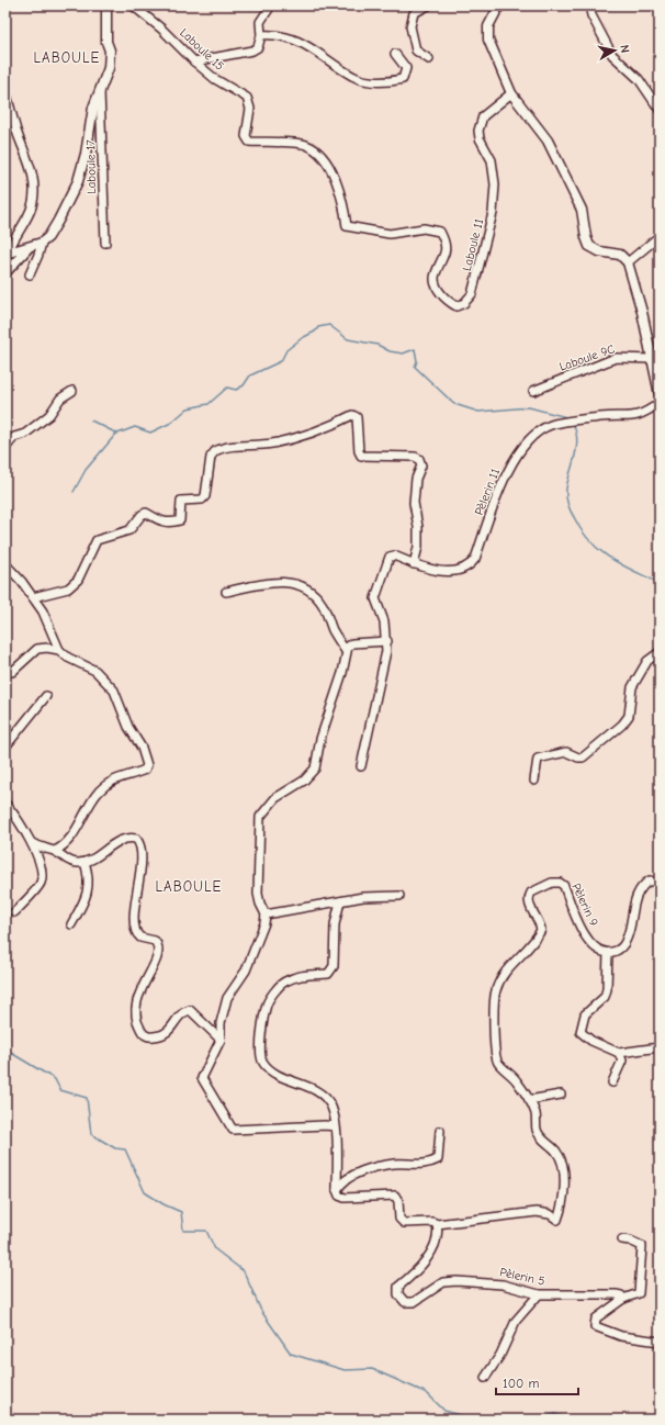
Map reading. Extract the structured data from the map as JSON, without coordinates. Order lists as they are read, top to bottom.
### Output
{
  "streets": {
    "street": [
      "Laboule 15",
      "Laboule 17",
      "Laboule 11",
      "Laboule 9C",
      "Pèlerin 11",
      "Pèlerin 9",
      "Pèlerin 5"
    ]
  },
  "crossings": [
    ["Laboule 15", "Laboule 11"]
  ],
  "districts": ["LABOULE", "LABOULE"],
  "scale_bar": "100 m",
  "north": "right"
}
